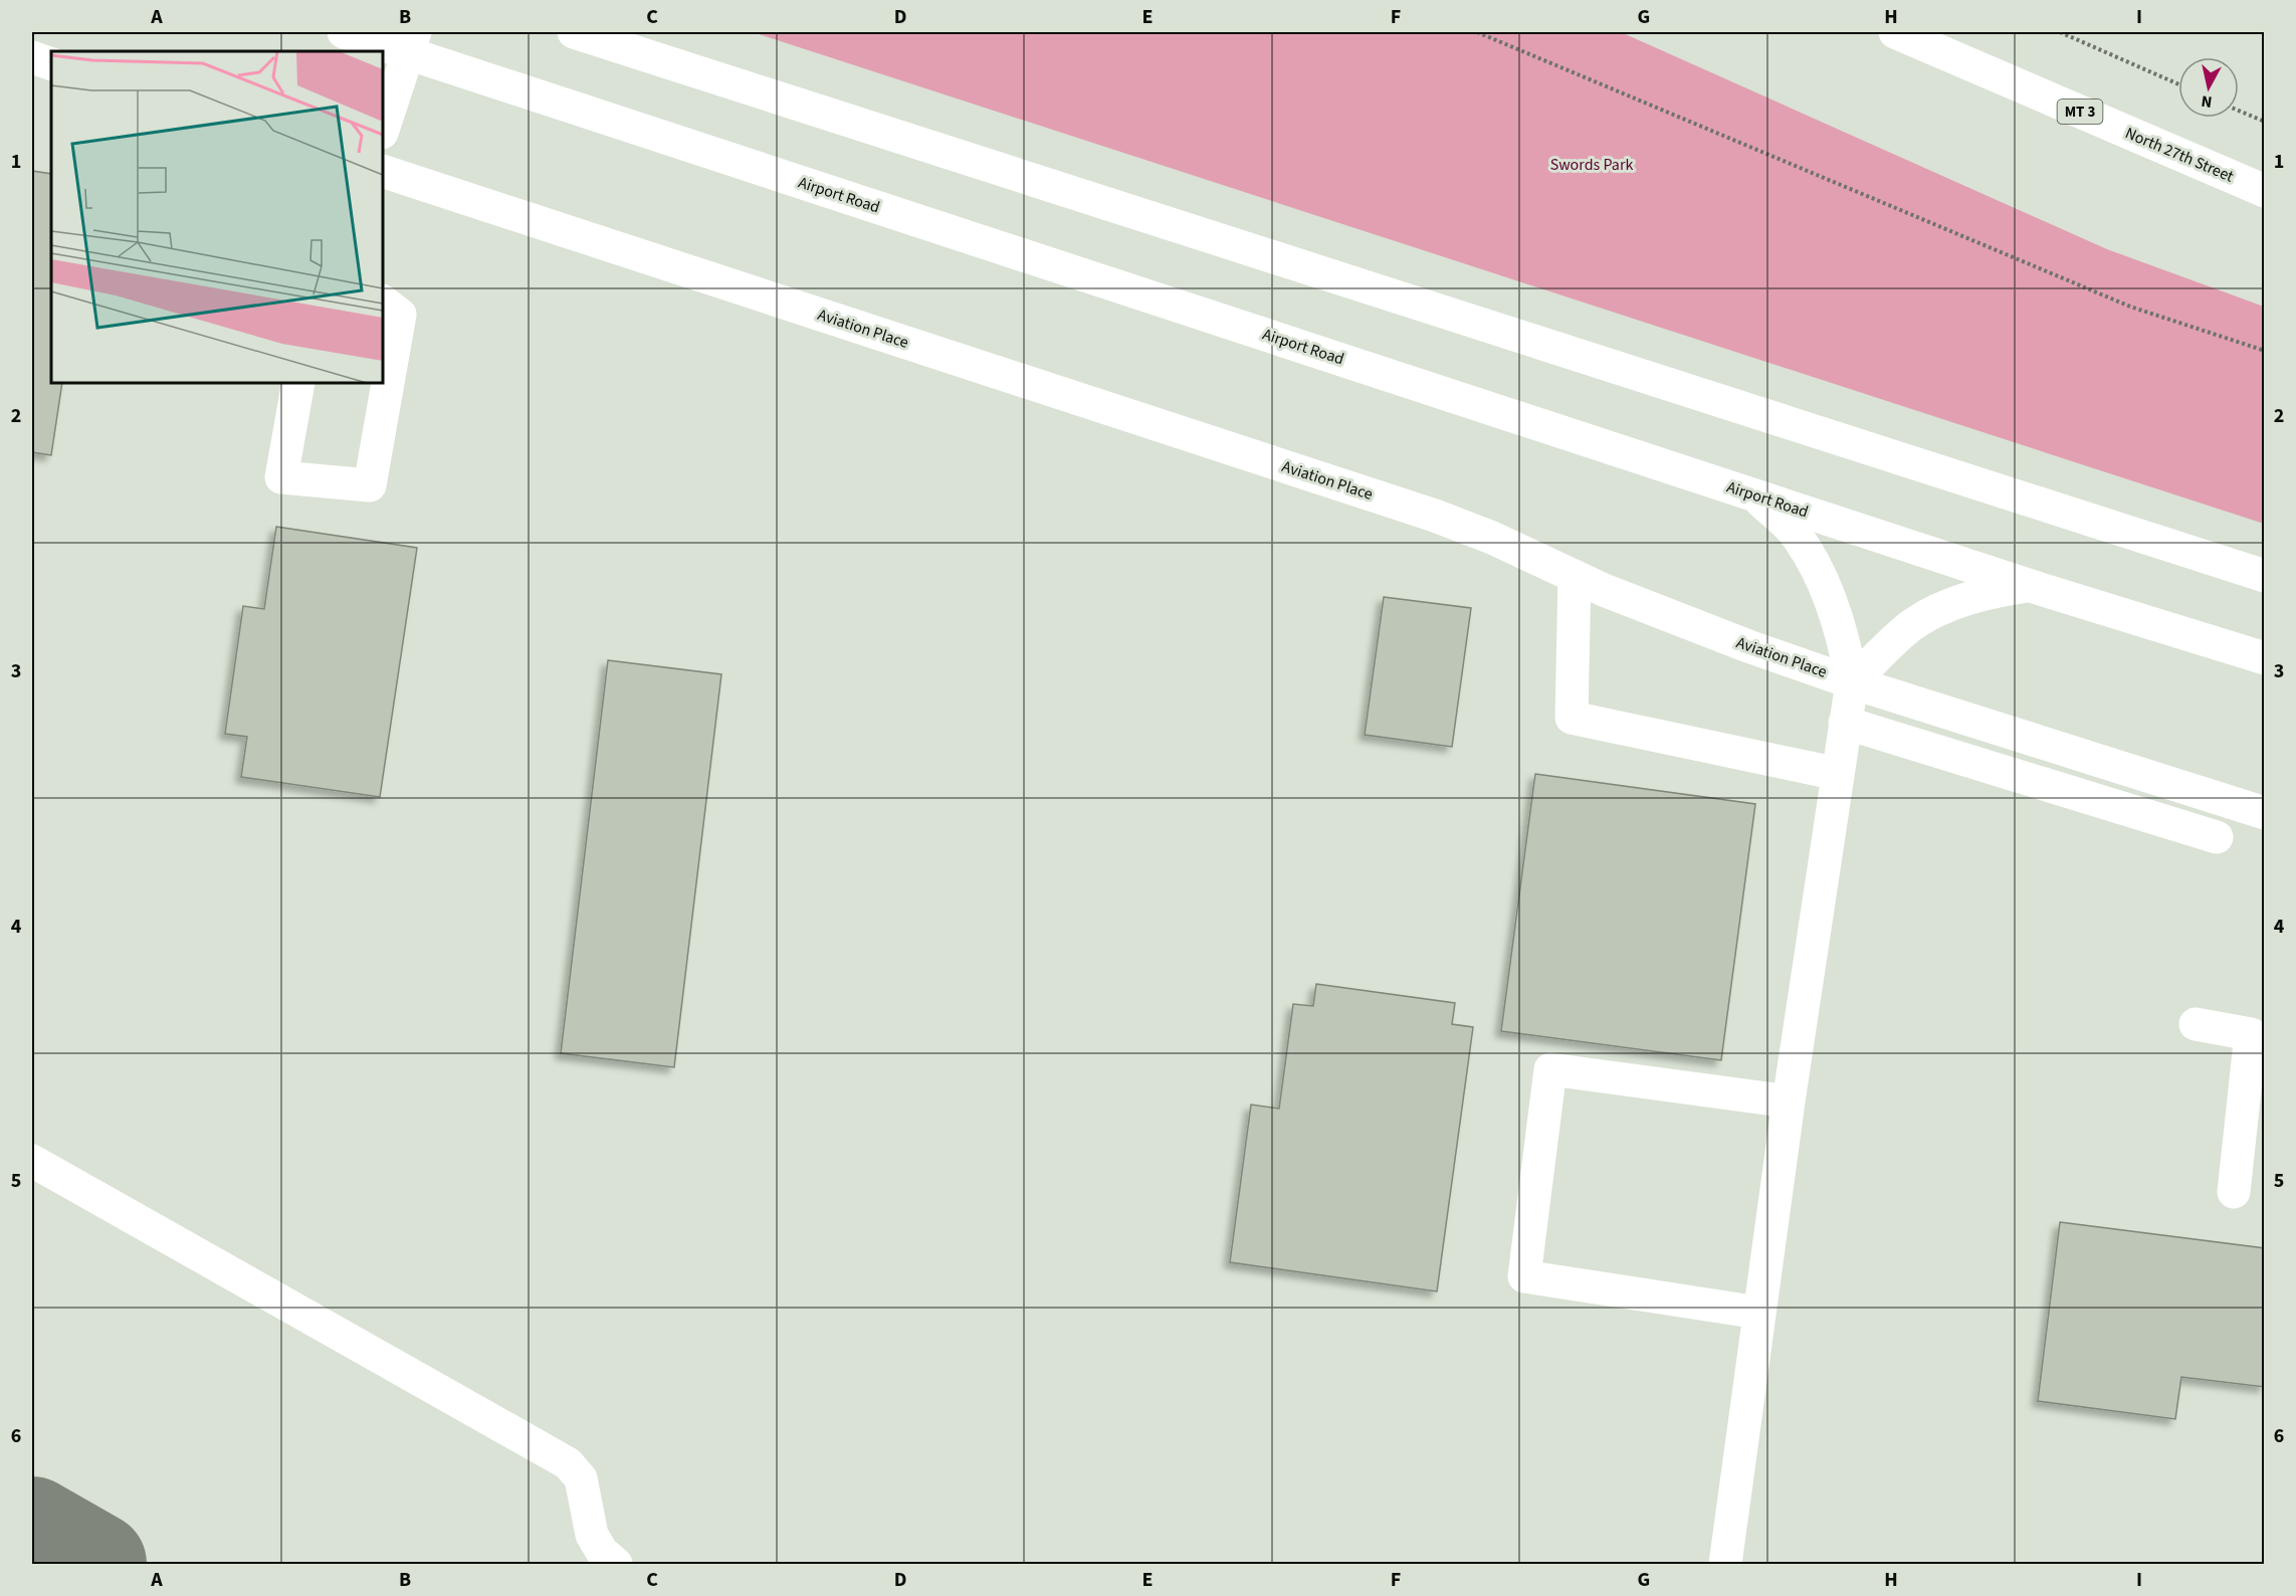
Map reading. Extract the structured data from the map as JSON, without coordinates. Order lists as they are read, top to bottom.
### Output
{
  "streets": {
    "main road": [
      "MT 3",
      "North 27th Street",
      "Airport Road",
      "Aviation Place"
    ]
  },
  "parks": ["Swords Park"],
  "north": "bottom",
  "grid": {
    "columns": [
      "A",
      "B",
      "C",
      "D",
      "E",
      "F",
      "G",
      "H",
      "I"
    ],
    "rows": [
      "1",
      "2",
      "3",
      "4",
      "5",
      "6"
    ]
  }
}
